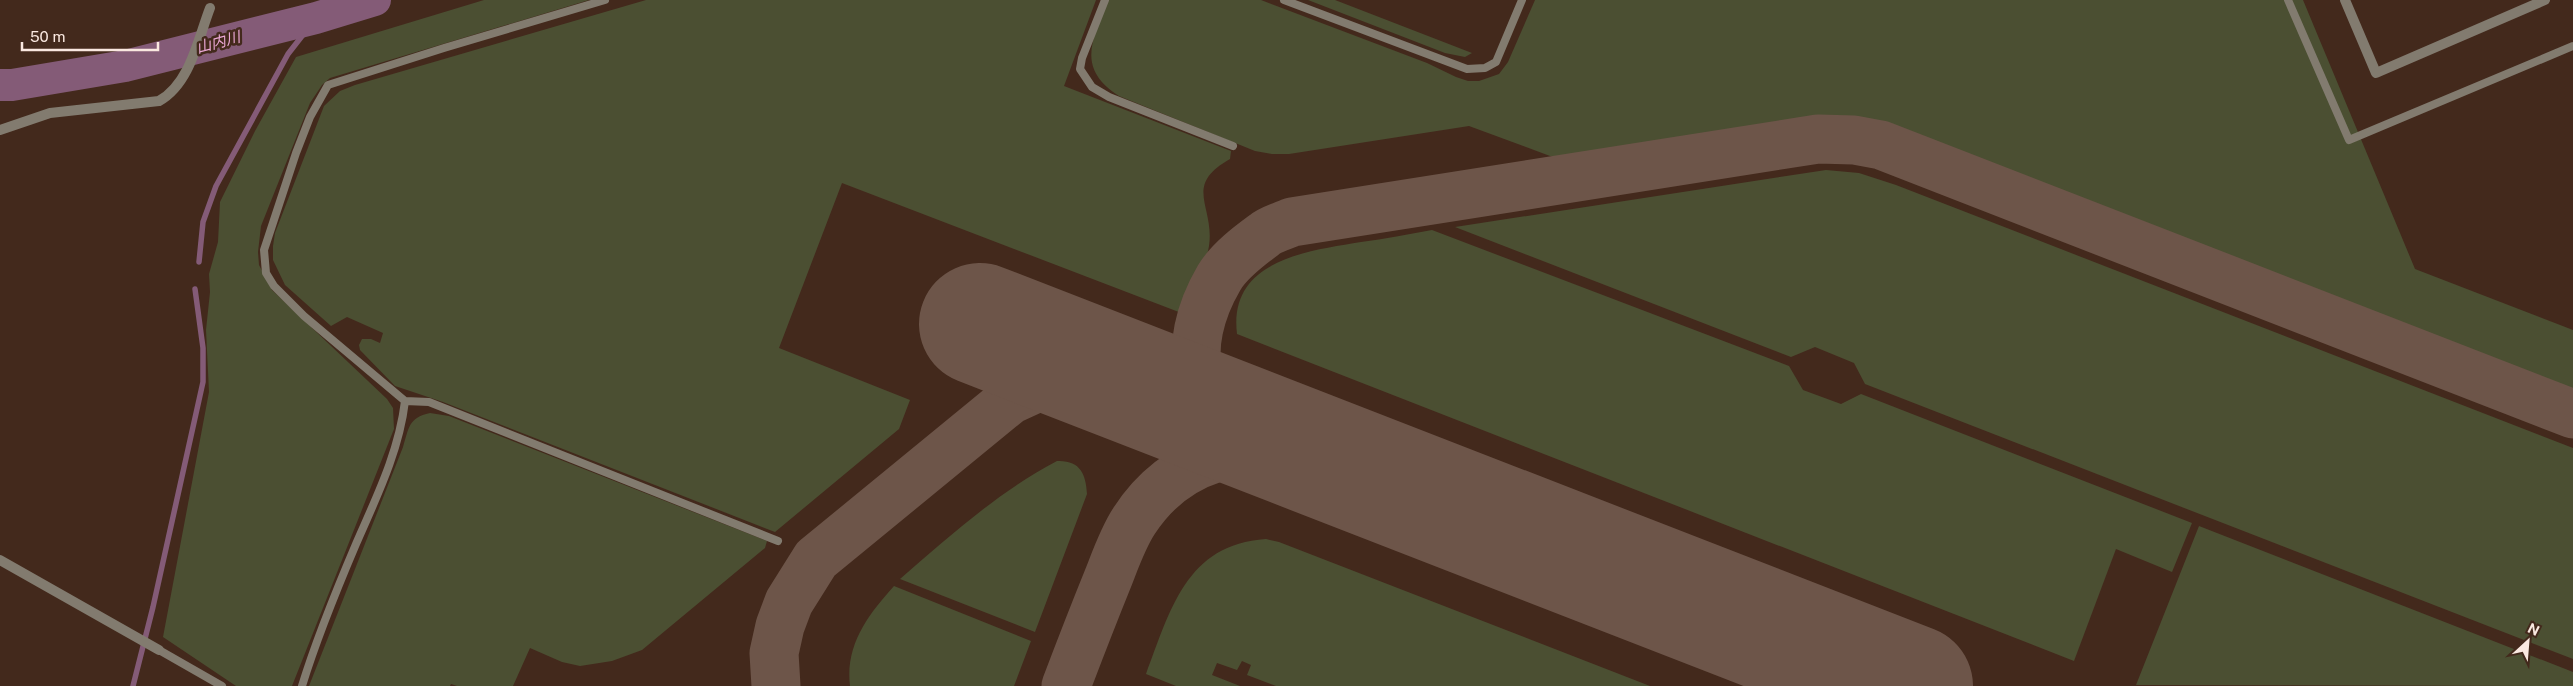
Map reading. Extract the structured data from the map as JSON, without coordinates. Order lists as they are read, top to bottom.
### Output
{
  "water": ["山内川"],
  "scale_bar": "50 m",
  "north": "top right"
}
